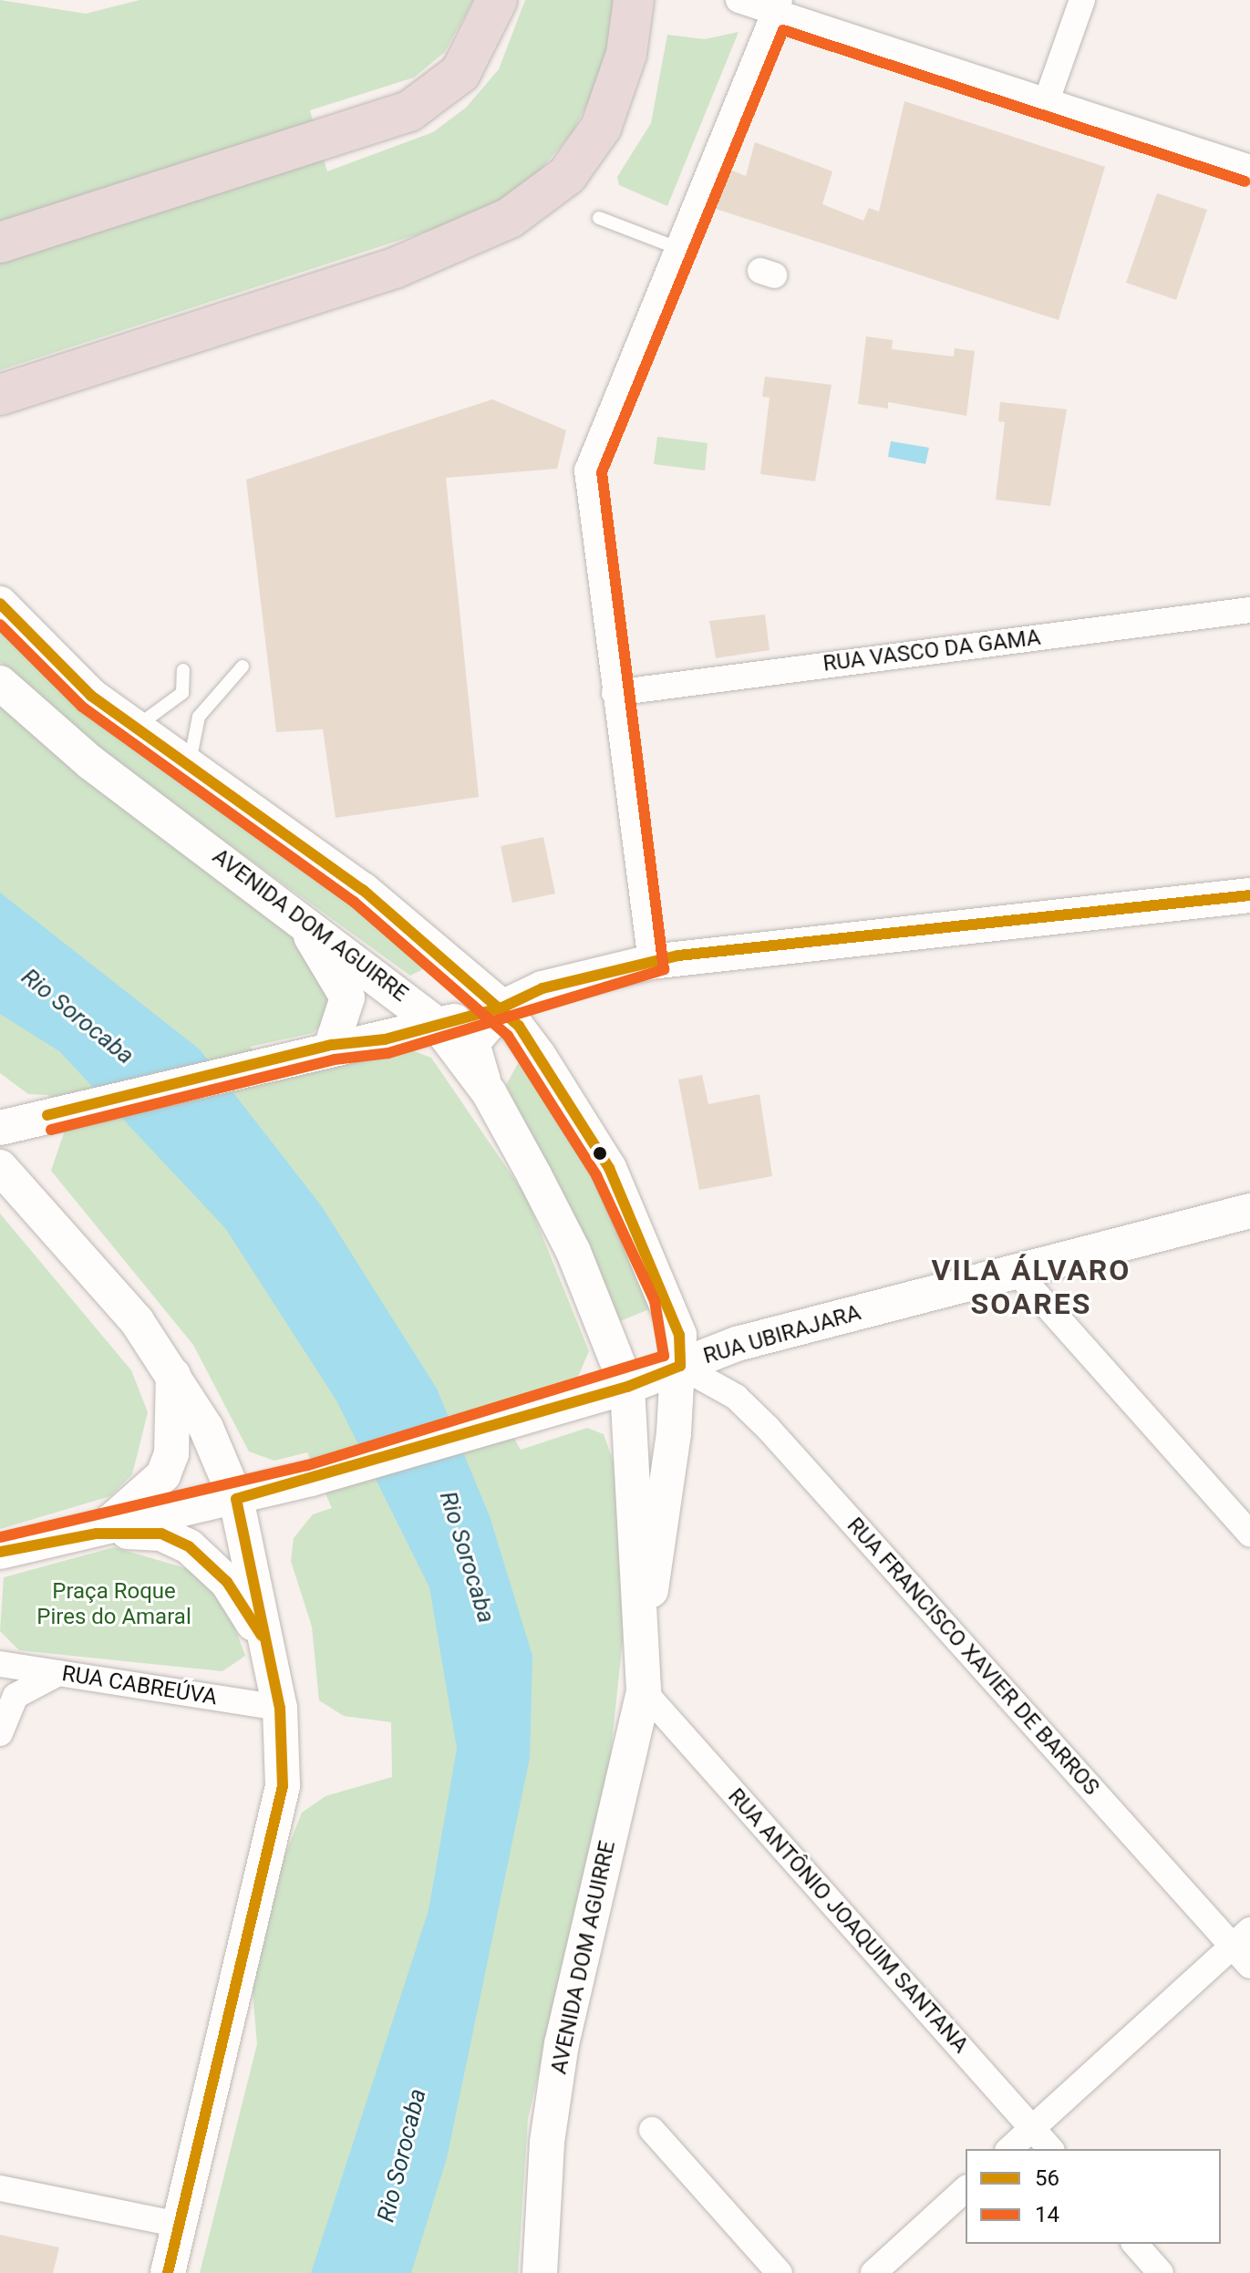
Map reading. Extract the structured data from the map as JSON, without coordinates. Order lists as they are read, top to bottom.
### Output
{
  "streets": {
    "main road": ["AVENIDA DOM AGUIRRE", "RUA UBIRAJARA"],
    "street": [
      "RUA VASCO DA GAMA",
      "RUA FRANCISCO XAVIER DE BARROS",
      "RUA CABREÚVA",
      "RUA ANTÔNIO JOAQUIM SANTANA"
    ]
  },
  "crossings": [
    ["AVENIDA DOM AGUIRRE", "RUA UBIRAJARA"],
    ["AVENIDA DOM AGUIRRE", "RUA FRANCISCO XAVIER DE BARROS"],
    ["AVENIDA DOM AGUIRRE", "RUA ANTÔNIO JOAQUIM SANTANA"],
    ["RUA UBIRAJARA", "RUA FRANCISCO XAVIER DE BARROS"]
  ],
  "districts": ["VILA ÁLVARO SOARES"],
  "water": ["Rio Sorocaba"],
  "parks": ["Praça Roque Pires do Amaral"],
  "lines": ["transit line 14", "transit line 56"],
  "legend": ["56", "14"]
}
